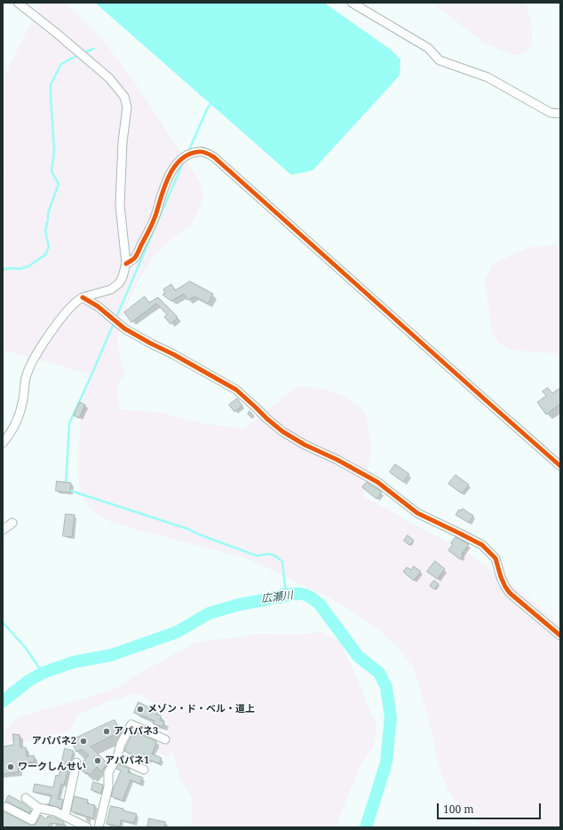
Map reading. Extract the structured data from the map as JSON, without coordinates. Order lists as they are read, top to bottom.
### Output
{
  "water": ["広瀬川"],
  "places": [
    "メゾン・ド・ベル・道上",
    "アパパネ3",
    "アパパネ2",
    "アパパネ1",
    "ワークしんせい"
  ],
  "scale_bar": "100 m"
}
